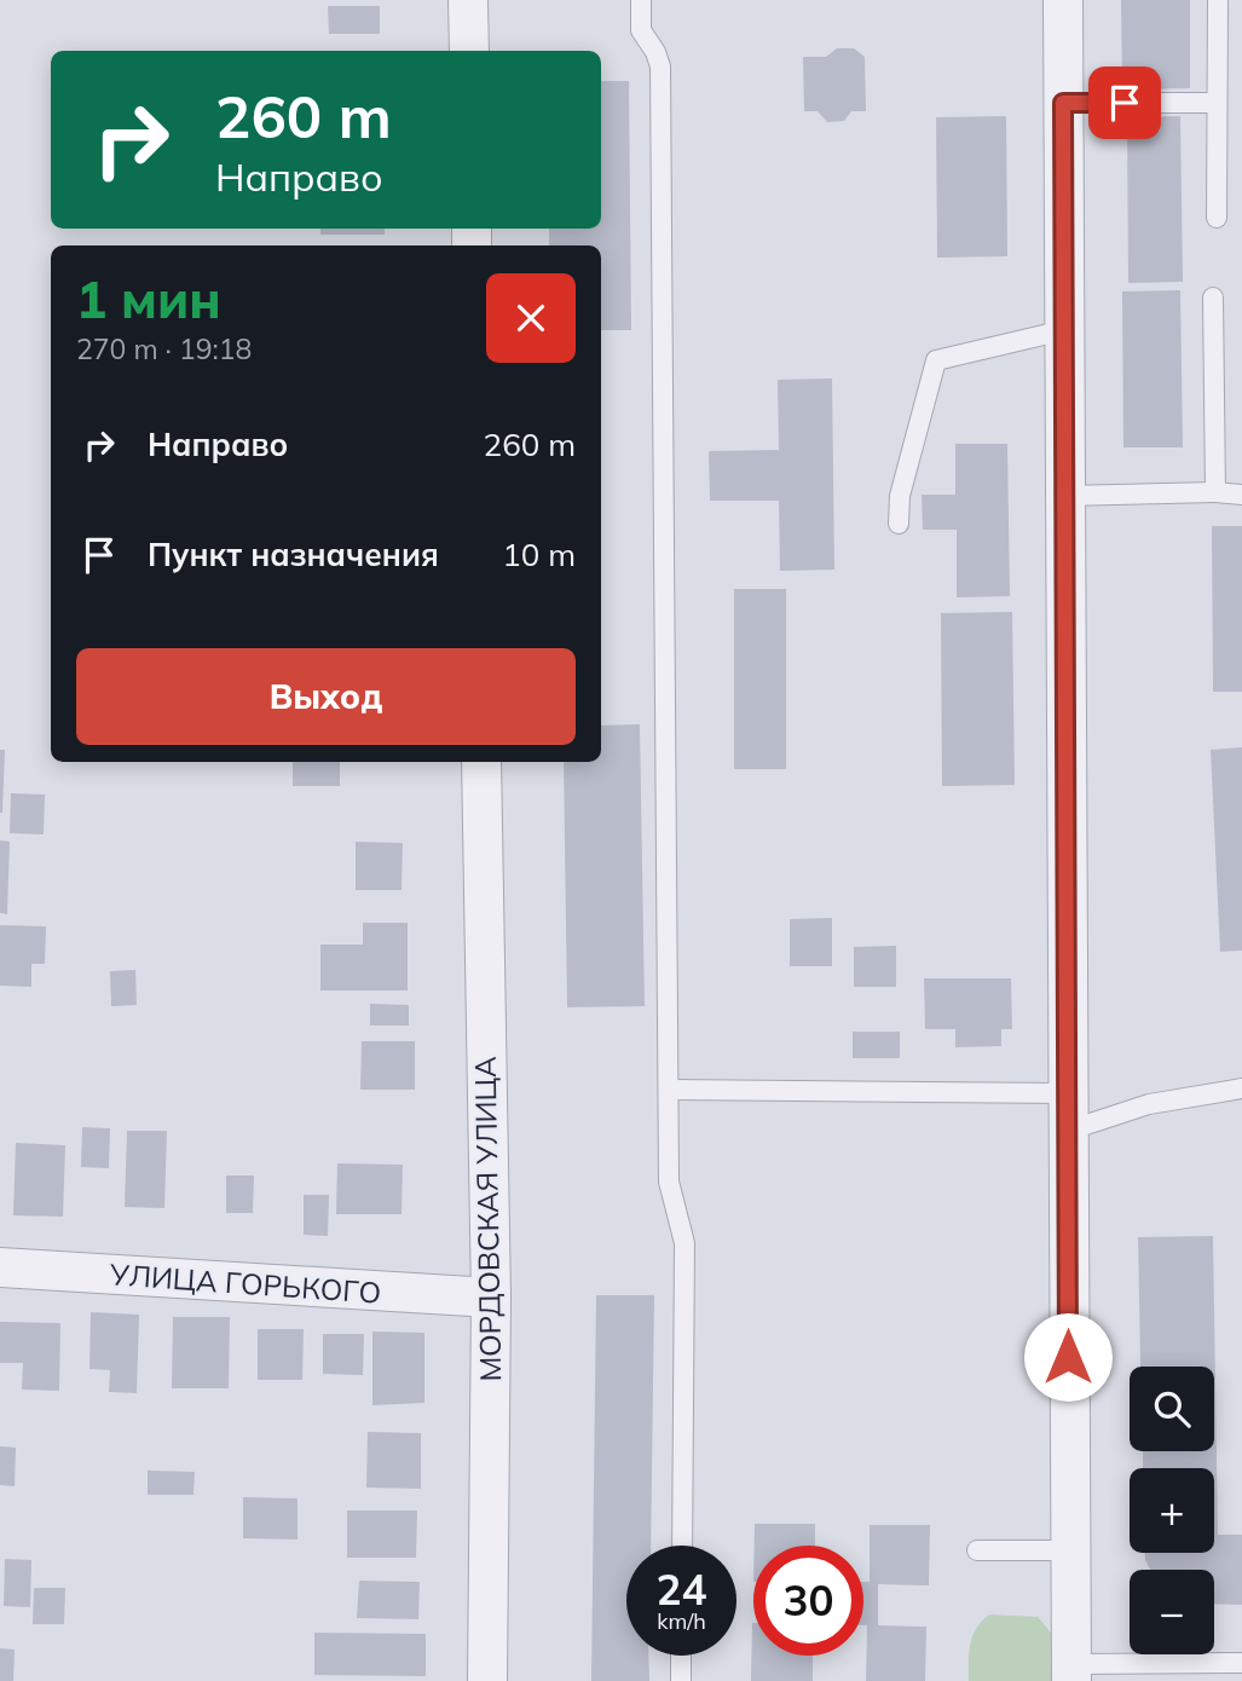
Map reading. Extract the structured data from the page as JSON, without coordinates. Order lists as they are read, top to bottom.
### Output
{
  "streets": {
    "street": ["МОРДОВСКАЯ УЛИЦА", "УЛИЦА ГОРЬКОГО"]
  },
  "crossings": [
    ["МОРДОВСКАЯ УЛИЦА", "УЛИЦА ГОРЬКОГО"]
  ],
  "page": {
    "turn": ["260 m", "Направо"],
    "heading": ["1 мин", "270 m · 19:18"],
    "list": [
      {
        "name": "Направо",
        "value": "260 m"
      },
      {
        "name": "Пункт назначения",
        "value": "10 m"
      }
    ],
    "buttons": "Выход",
    "map_buttons": ["+", "−"],
    "speed": "24 km/h",
    "limit": "30"
  }
}
